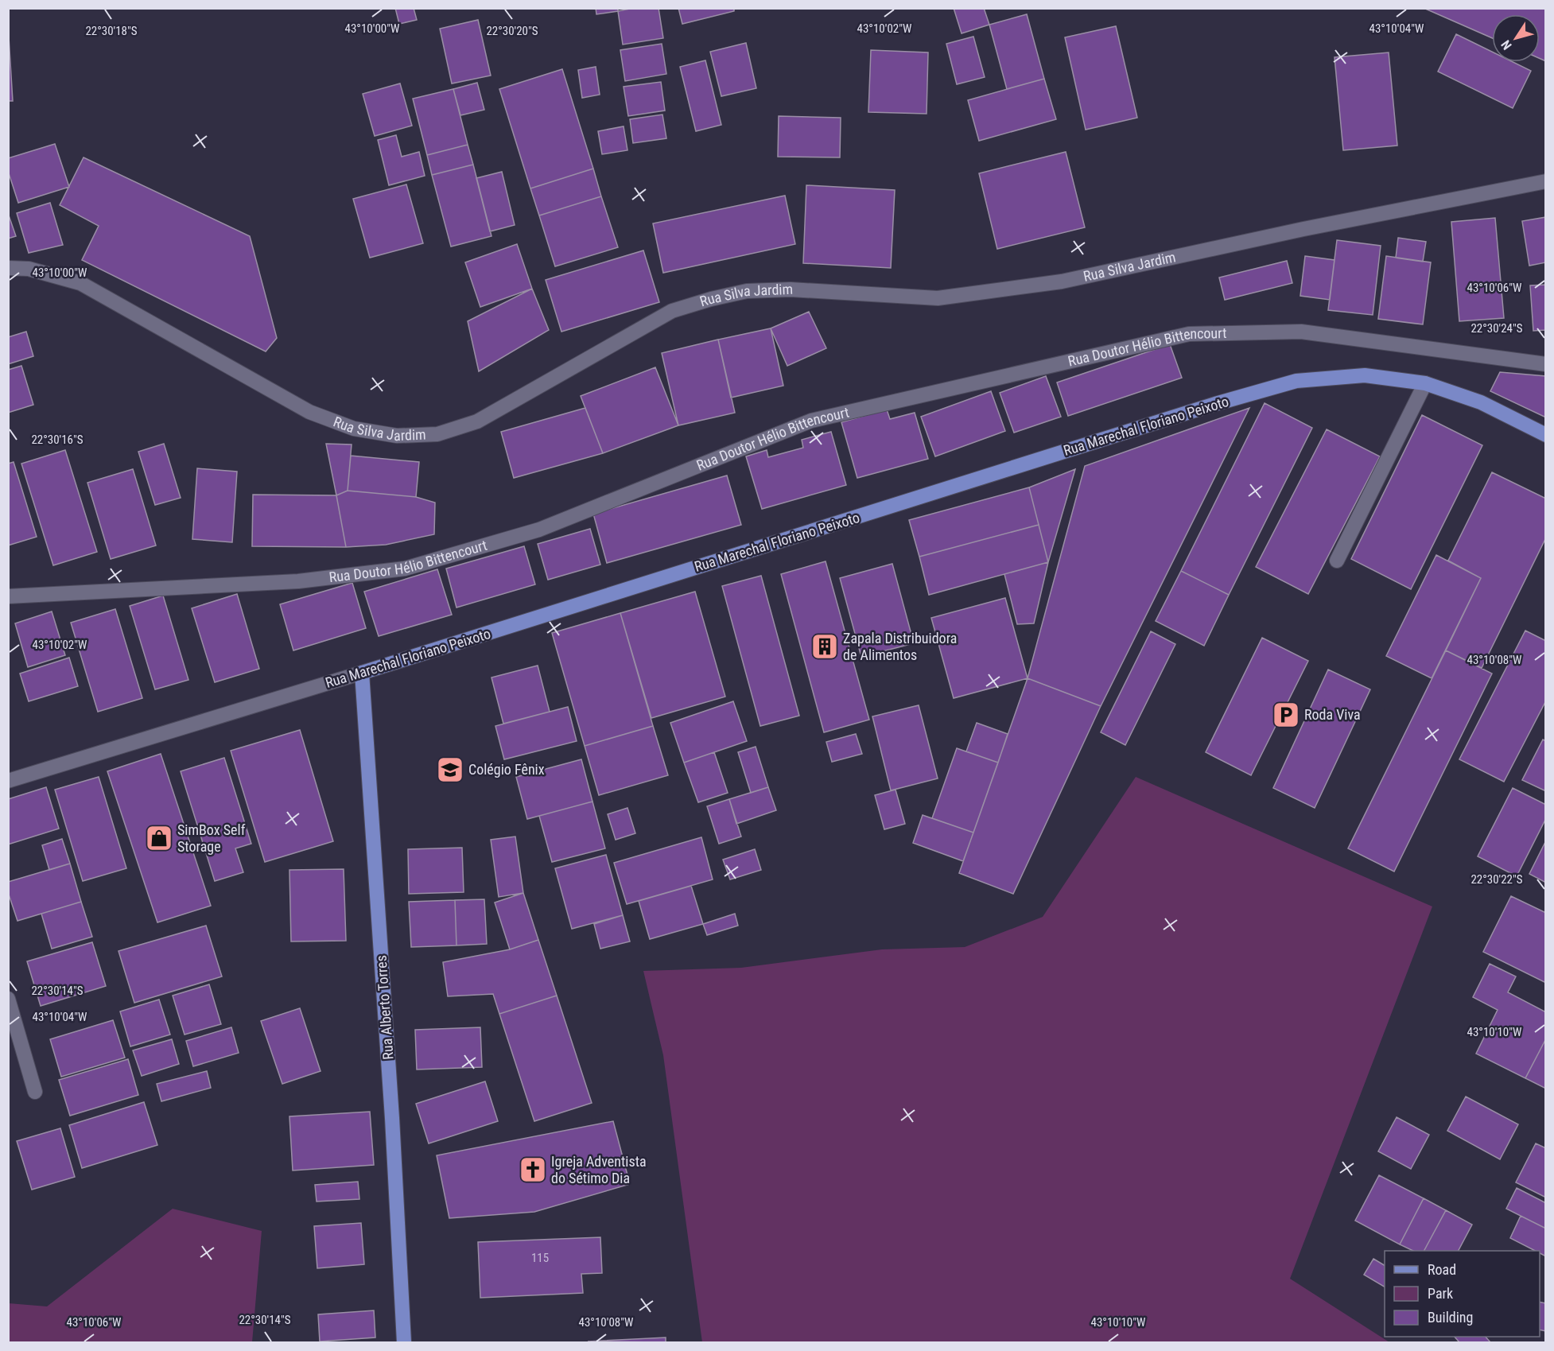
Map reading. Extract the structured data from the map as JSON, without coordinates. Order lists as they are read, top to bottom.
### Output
{
  "streets": {
    "main road": ["Rua Marechal Floriano Peixoto", "Rua Alberto Torres"],
    "street": ["Rua Silva Jardim", "Rua Doutor Hélio Bittencourt"]
  },
  "crossings": [
    ["Rua Marechal Floriano Peixoto", "Rua Alberto Torres"]
  ],
  "places": {
    "building": ["Zapala Distribuidora de Alimentos"],
    "parking": ["Roda Viva"],
    "school or university": ["Colégio Fênix"],
    "shop": ["SimBox Self Storage"],
    "church": ["Igreja Adventista do Sétimo Dia"]
  },
  "house_numbers": ["115"],
  "legend": ["Road", "Park", "Building"],
  "north": "bottom left",
  "coordinates": [
    "43°10'00\"W",
    "43°10'02\"W",
    "43°10'04\"W",
    "22°30'18\"S",
    "22°30'20\"S",
    "43°10'06\"W",
    "22°30'24\"S",
    "22°30'16\"S",
    "43°10'08\"W",
    "22°30'22\"S",
    "22°30'14\"S",
    "43°10'10\"W"
  ]
}
